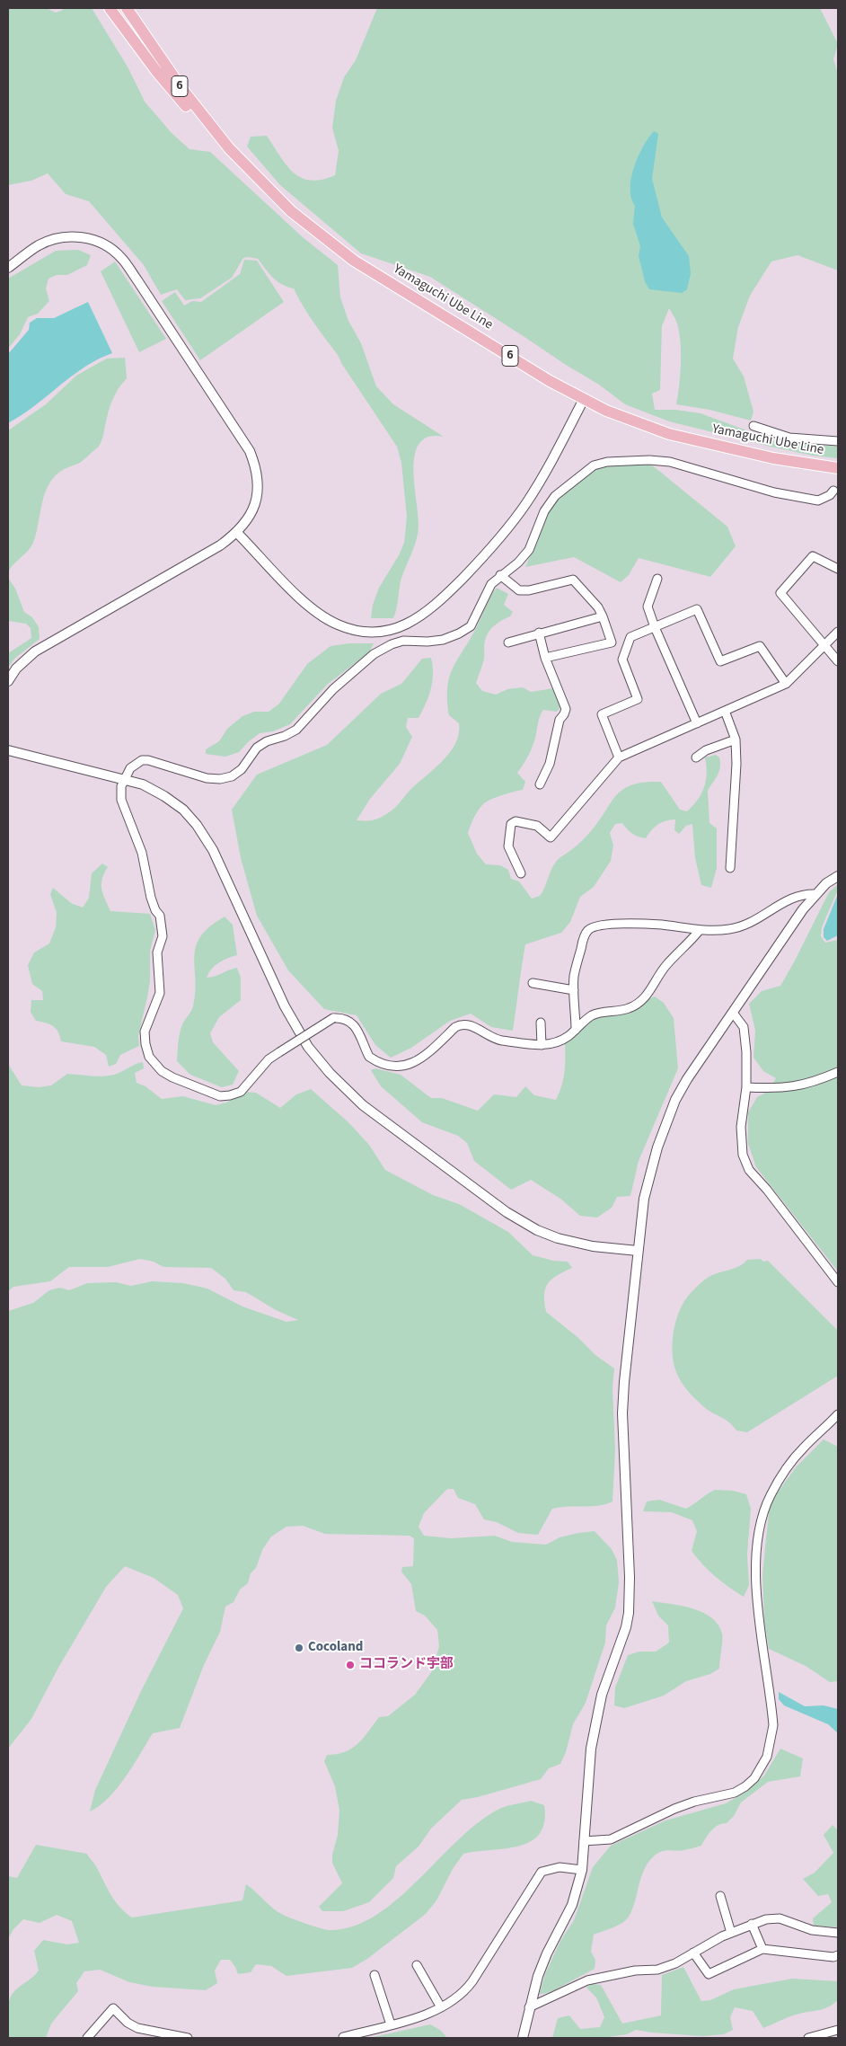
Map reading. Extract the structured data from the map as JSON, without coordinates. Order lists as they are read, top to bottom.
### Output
{
  "streets": {
    "main road": ["6", "Yamaguchi Ube Line"]
  },
  "places": ["Cocoland", "ココランド宇部"]
}
